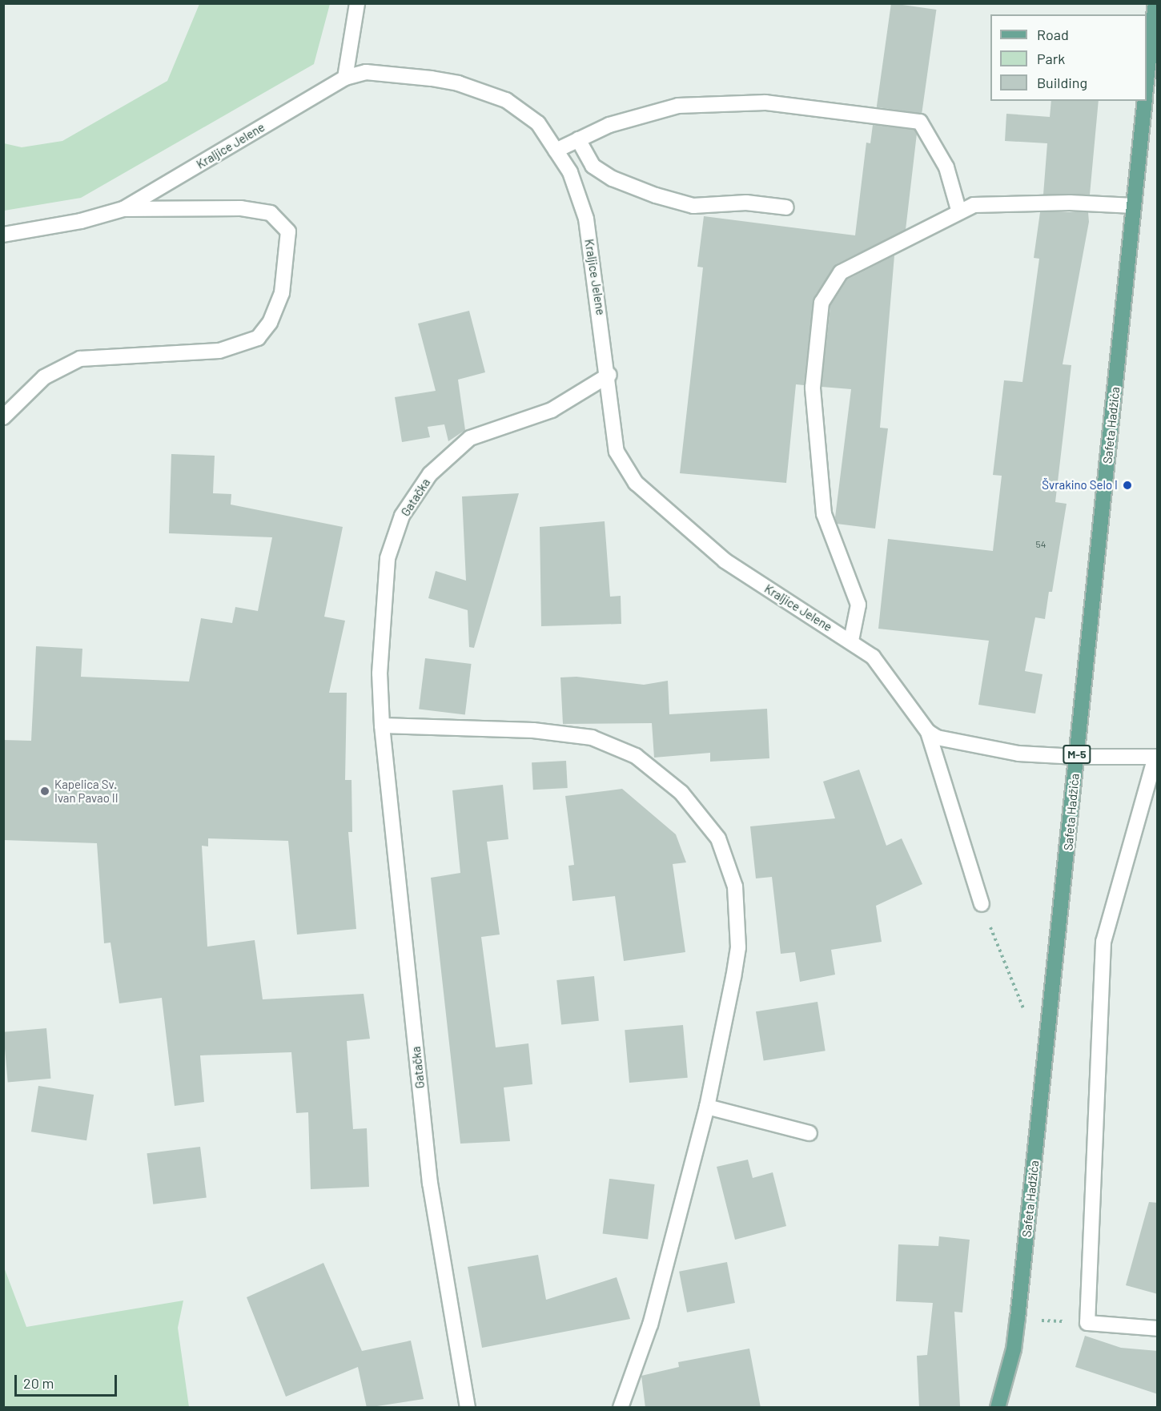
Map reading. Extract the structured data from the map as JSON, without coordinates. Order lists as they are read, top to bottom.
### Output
{
  "streets": {
    "main road": ["Safeta Hadžića", "M-5"],
    "street": ["Kraljice Jelene", "Gatačka"]
  },
  "crossings": [
    ["Kraljice Jelene", "Gatačka"]
  ],
  "places": ["Švrakino Selo I", "Kapelica Sv. Ivan Pavao II"],
  "house_numbers": ["54"],
  "legend": ["Road", "Park", "Building"],
  "scale_bar": "20 m"
}
